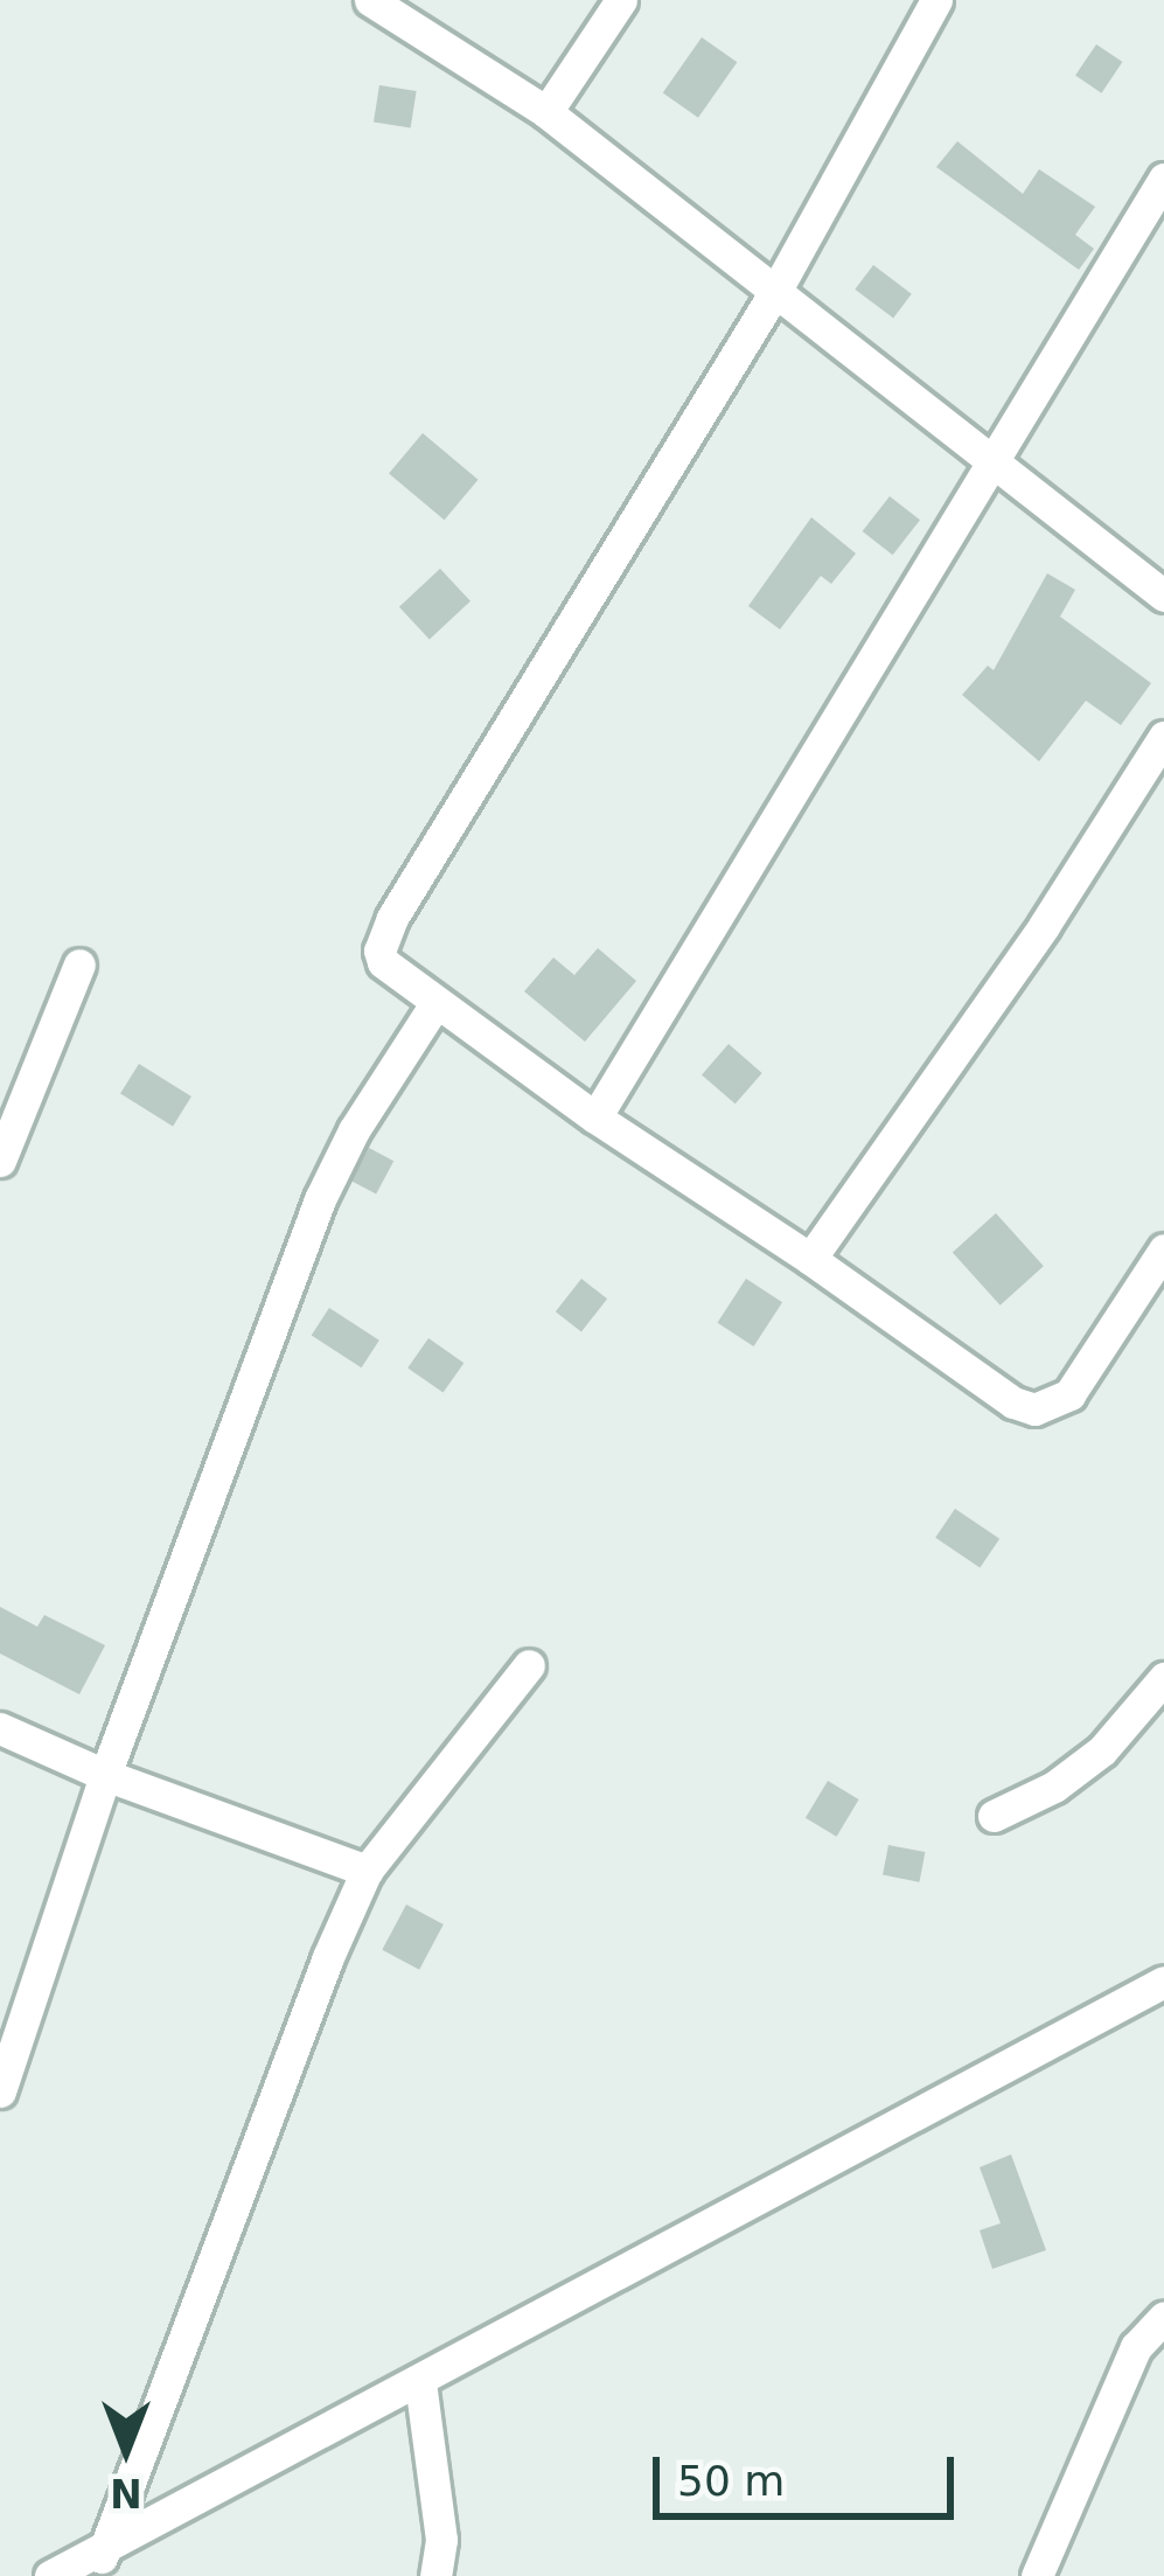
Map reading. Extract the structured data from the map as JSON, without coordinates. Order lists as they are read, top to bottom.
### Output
{
  "scale_bar": "50 m",
  "north": "bottom"
}
